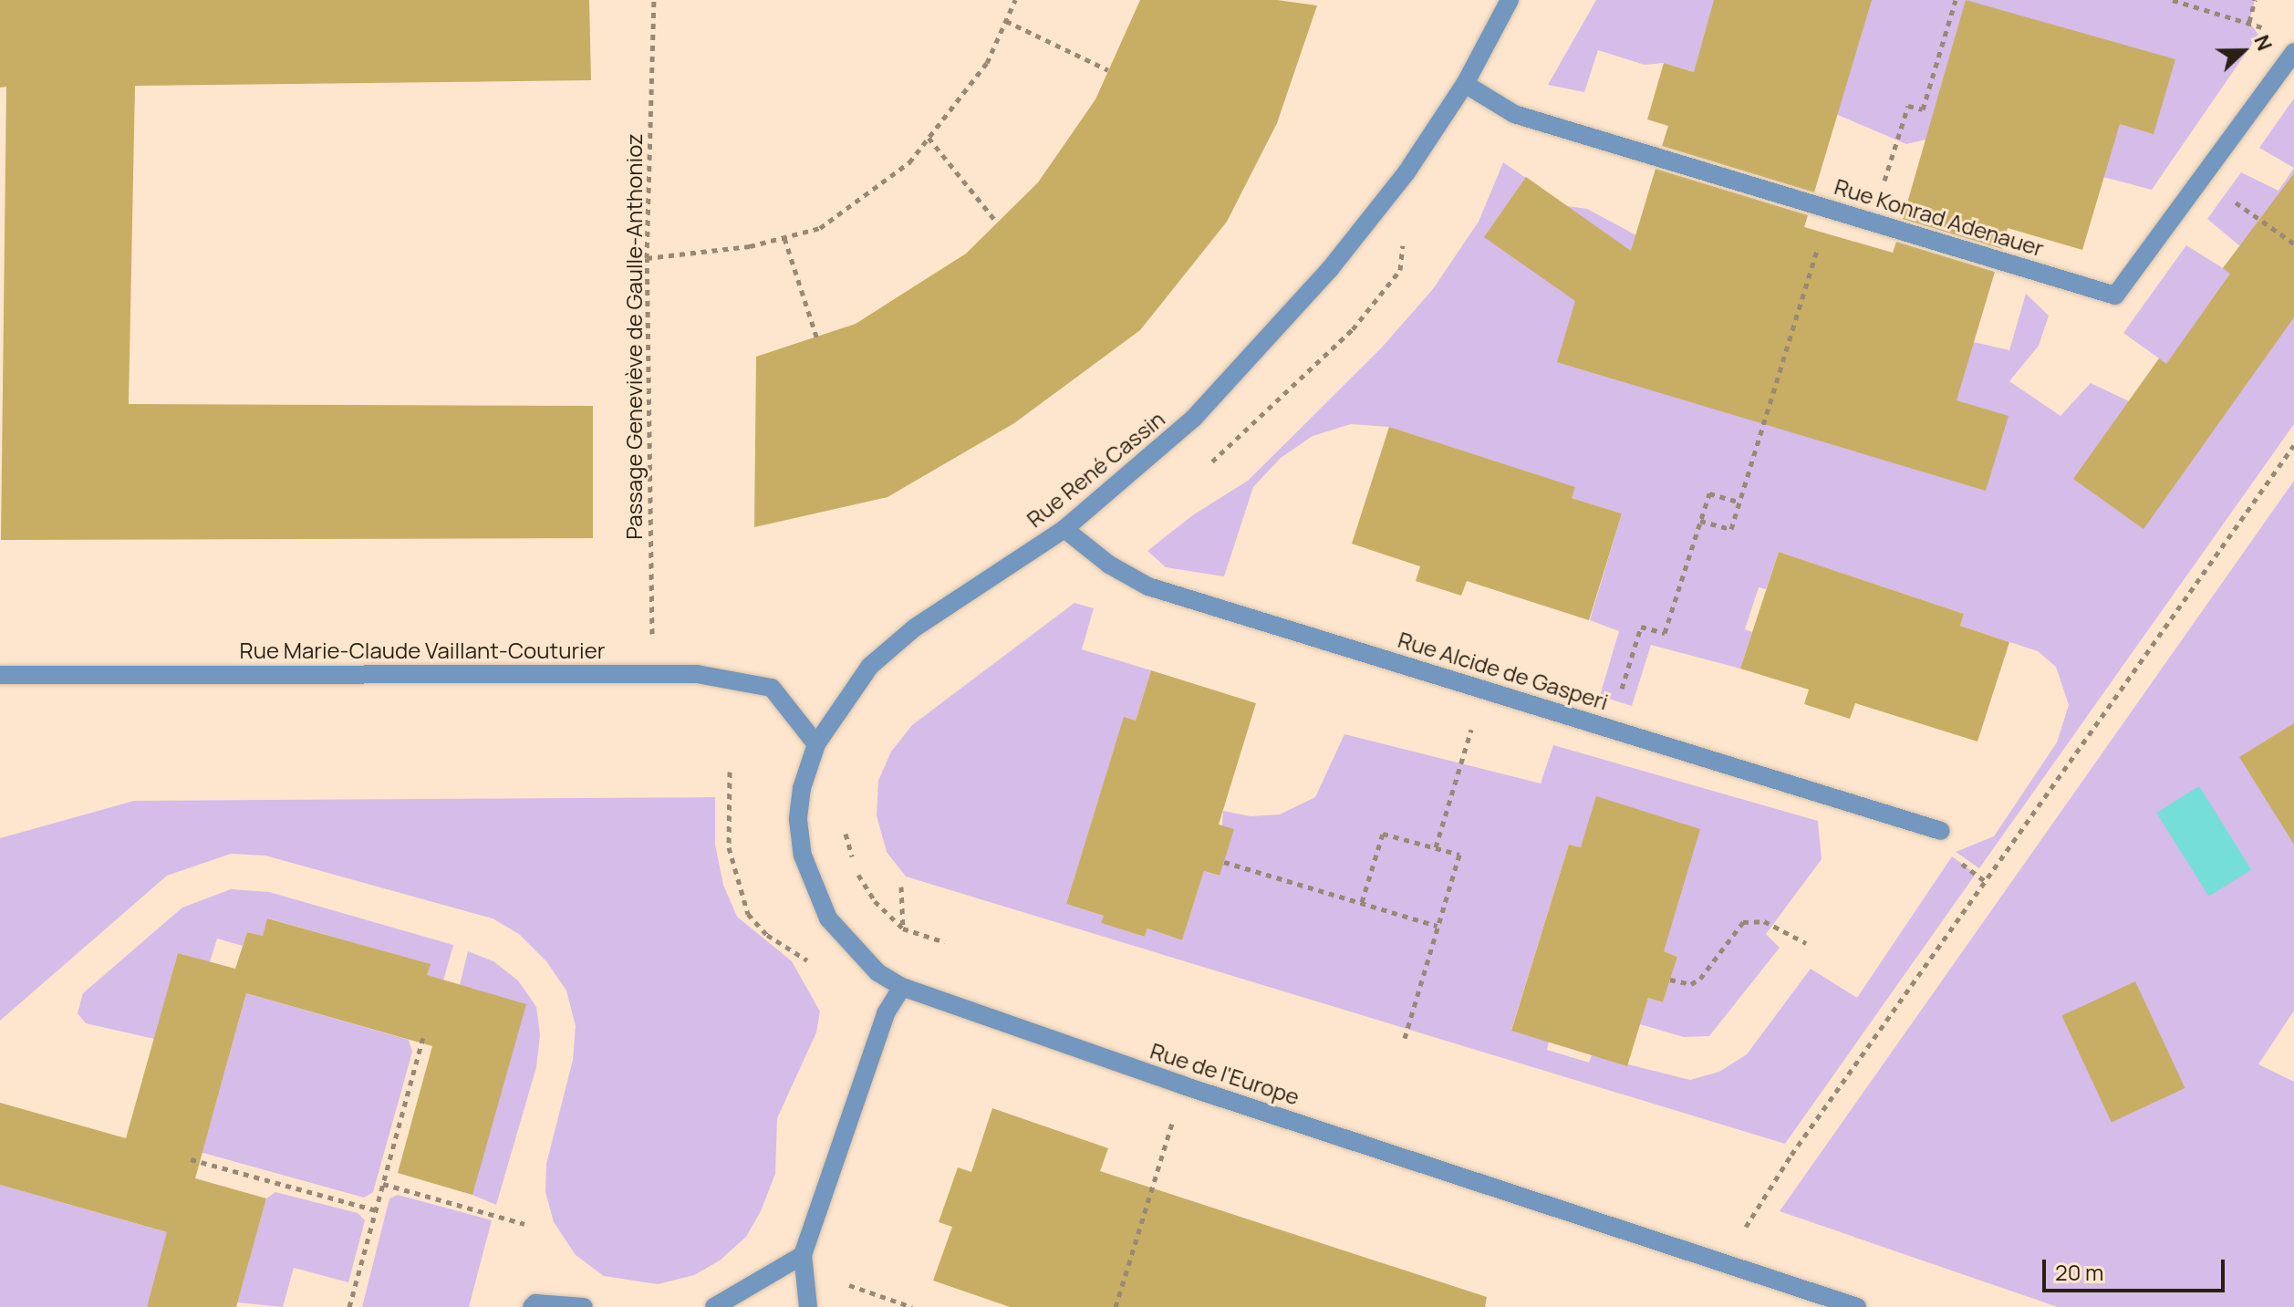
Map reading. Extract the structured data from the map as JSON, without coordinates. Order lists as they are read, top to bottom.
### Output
{
  "streets": {
    "street": [
      "Rue Konrad Adenauer",
      "Rue René Cassin",
      "Rue Marie-Claude Vaillant-Couturier",
      "Rue Alcide de Gasperi",
      "Rue de l'Europe"
    ],
    "path": ["Passage Geneviève de Gaulle-Anthonioz"]
  },
  "crossings": [
    ["Rue Konrad Adenauer", "Rue René Cassin"],
    ["Passage Geneviève de Gaulle-Anthonioz", "Rue Marie-Claude Vaillant-Couturier"],
    ["Rue René Cassin", "Rue Marie-Claude Vaillant-Couturier"],
    ["Rue René Cassin", "Rue Alcide de Gasperi"],
    ["Rue René Cassin", "Rue de l'Europe"]
  ],
  "scale_bar": "20 m",
  "north": "right"
}
